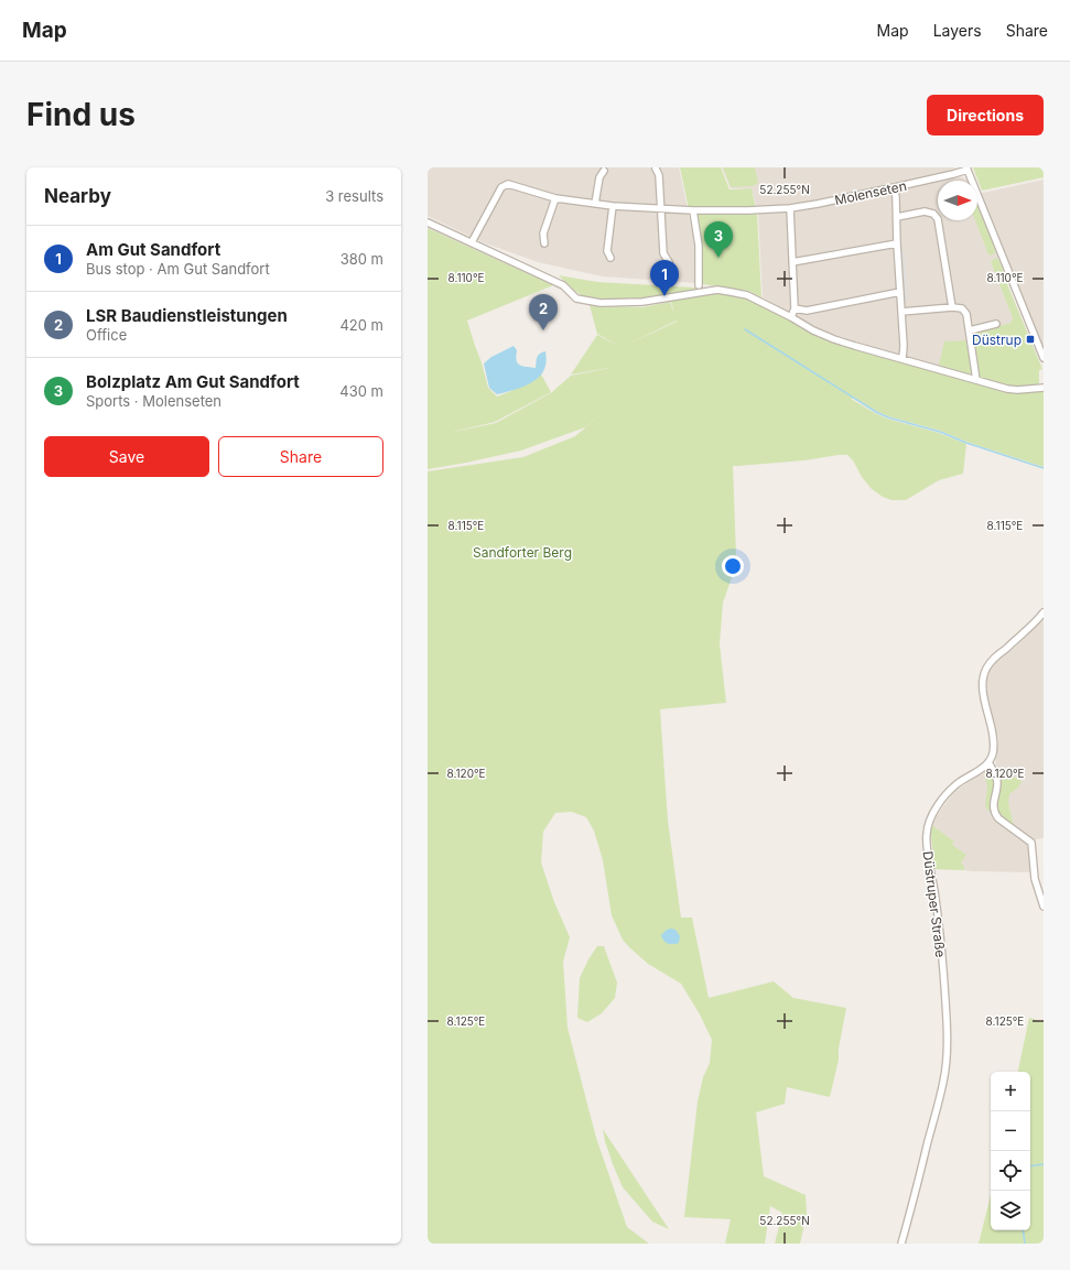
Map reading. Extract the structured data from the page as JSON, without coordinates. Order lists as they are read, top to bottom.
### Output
{
  "streets": {
    "street": ["Molenseten", "Düstruper Straße"]
  },
  "parks": ["Sandforter Berg"],
  "places": {
    "transit": ["Düstrup"]
  },
  "north": "right",
  "page": {
    "header": "Map",
    "nav": ["Map", "Layers", "Share"],
    "buttons": [
      "Directions",
      ["Save", "Share"]
    ],
    "title": "Find us",
    "heading": ["Nearby", "3 results"],
    "pins": ["3", "1", "2"],
    "list": [
      {
        "mark": "1",
        "name": "Am Gut Sandfort",
        "note": "Bus stop · Am Gut Sandfort",
        "value": "380 m"
      },
      {
        "mark": "2",
        "name": "LSR Baudienstleistungen",
        "note": "Office",
        "value": "420 m"
      },
      {
        "mark": "3",
        "name": "Bolzplatz Am Gut Sandfort",
        "note": "Sports · Molenseten",
        "value": "430 m"
      }
    ],
    "map_buttons": ["+", "−"]
  },
  "coordinates": [
    "52.255°N",
    "8.110°E",
    "8.115°E",
    "8.120°E",
    "8.125°E"
  ]
}
